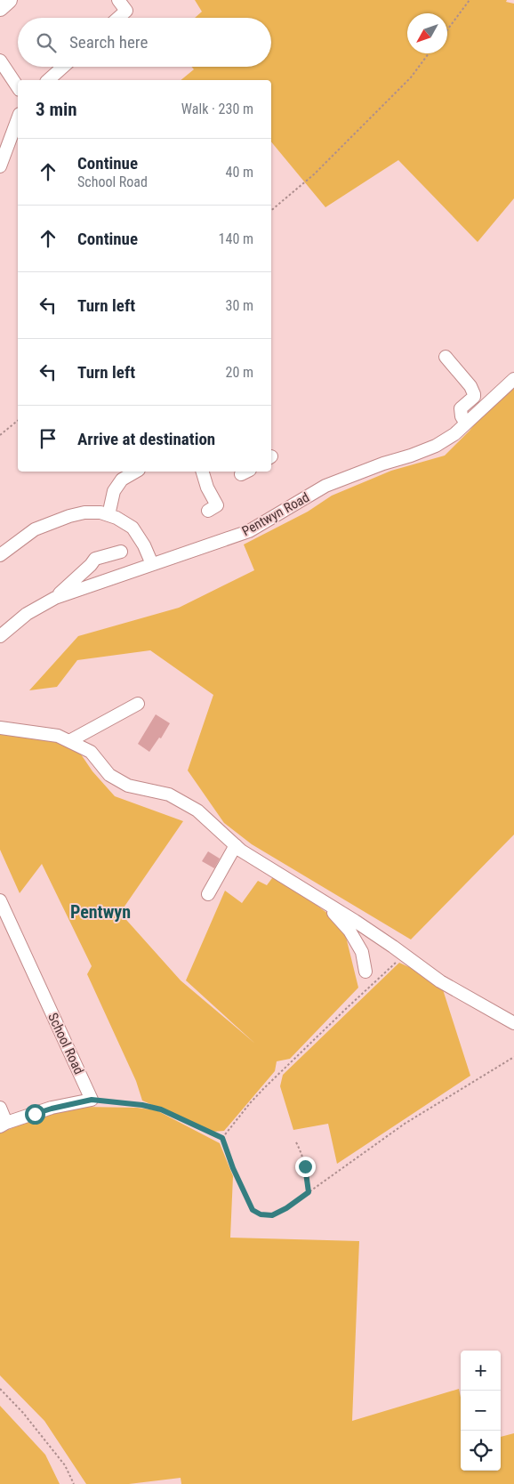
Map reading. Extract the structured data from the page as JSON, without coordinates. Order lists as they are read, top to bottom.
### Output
{
  "streets": {
    "street": ["Pentwyn Road", "School Road"]
  },
  "districts": ["Pentwyn"],
  "north": "bottom left",
  "page": {
    "search": "Search here",
    "heading": ["3 min", "Walk · 230 m"],
    "list": [
      ["Continue", "School Road", "40 m"],
      ["Continue", "140 m"],
      ["Turn left", "30 m"],
      ["Turn left", "20 m"],
      "Arrive at destination"
    ],
    "map_buttons": ["+", "−"]
  }
}
